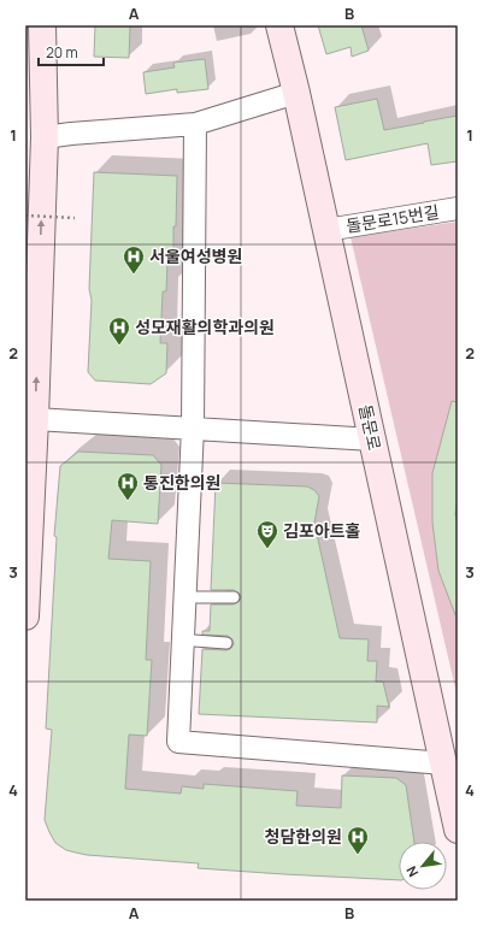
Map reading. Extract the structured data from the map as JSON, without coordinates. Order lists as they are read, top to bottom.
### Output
{
  "streets": {
    "street": ["돌문로15번길", "돌문로"]
  },
  "crossings": [
    ["돌문로15번길", "돌문로"]
  ],
  "places": {
    "hospital": [
      "서울여성병원",
      "성모재활의학과의원",
      "통진한의원",
      "청담한의원"
    ],
    "theatre": ["김포아트홀"]
  },
  "scale_bar": "20 m",
  "north": "bottom left",
  "grid": {
    "columns": ["A", "B"],
    "rows": [
      "1",
      "2",
      "3",
      "4"
    ]
  }
}
